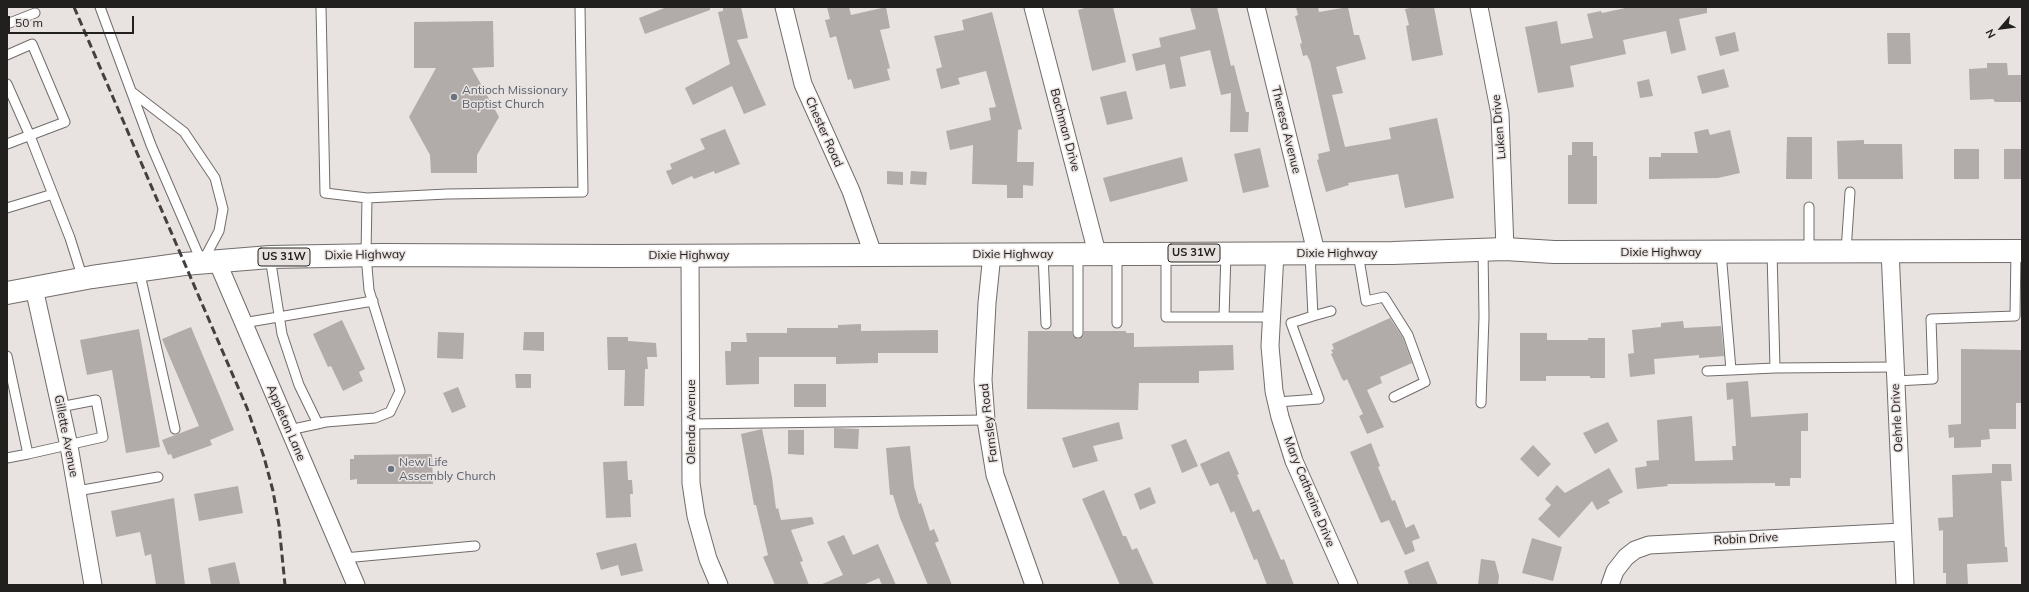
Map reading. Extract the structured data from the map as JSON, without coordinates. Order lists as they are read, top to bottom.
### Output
{
  "streets": {
    "main road": ["Dixie Highway", "US 31W"],
    "street": [
      "Luken Drive",
      "Bachman Drive",
      "Theresa Avenue",
      "Chester Road",
      "Oehrle Drive",
      "Olenda Avenue",
      "Appleton Lane",
      "Farnsley Road",
      "Gillette Avenue",
      "Mary Catherine Drive",
      "Robin Drive"
    ]
  },
  "crossings": [
    ["Luken Drive", "Dixie Highway"],
    ["Bachman Drive", "Dixie Highway"],
    ["Theresa Avenue", "Dixie Highway"],
    ["Chester Road", "Dixie Highway"],
    ["Dixie Highway", "Oehrle Drive"],
    ["Dixie Highway", "Olenda Avenue"],
    ["Dixie Highway", "Appleton Lane"],
    ["Dixie Highway", "Farnsley Road"],
    ["Dixie Highway", "Gillette Avenue"],
    ["Dixie Highway", "Mary Catherine Drive"],
    ["Oehrle Drive", "Robin Drive"]
  ],
  "places": ["Antioch Missionary Baptist Church", "New Life Assembly Church"],
  "scale_bar": "50 m",
  "north": "bottom left"
}
